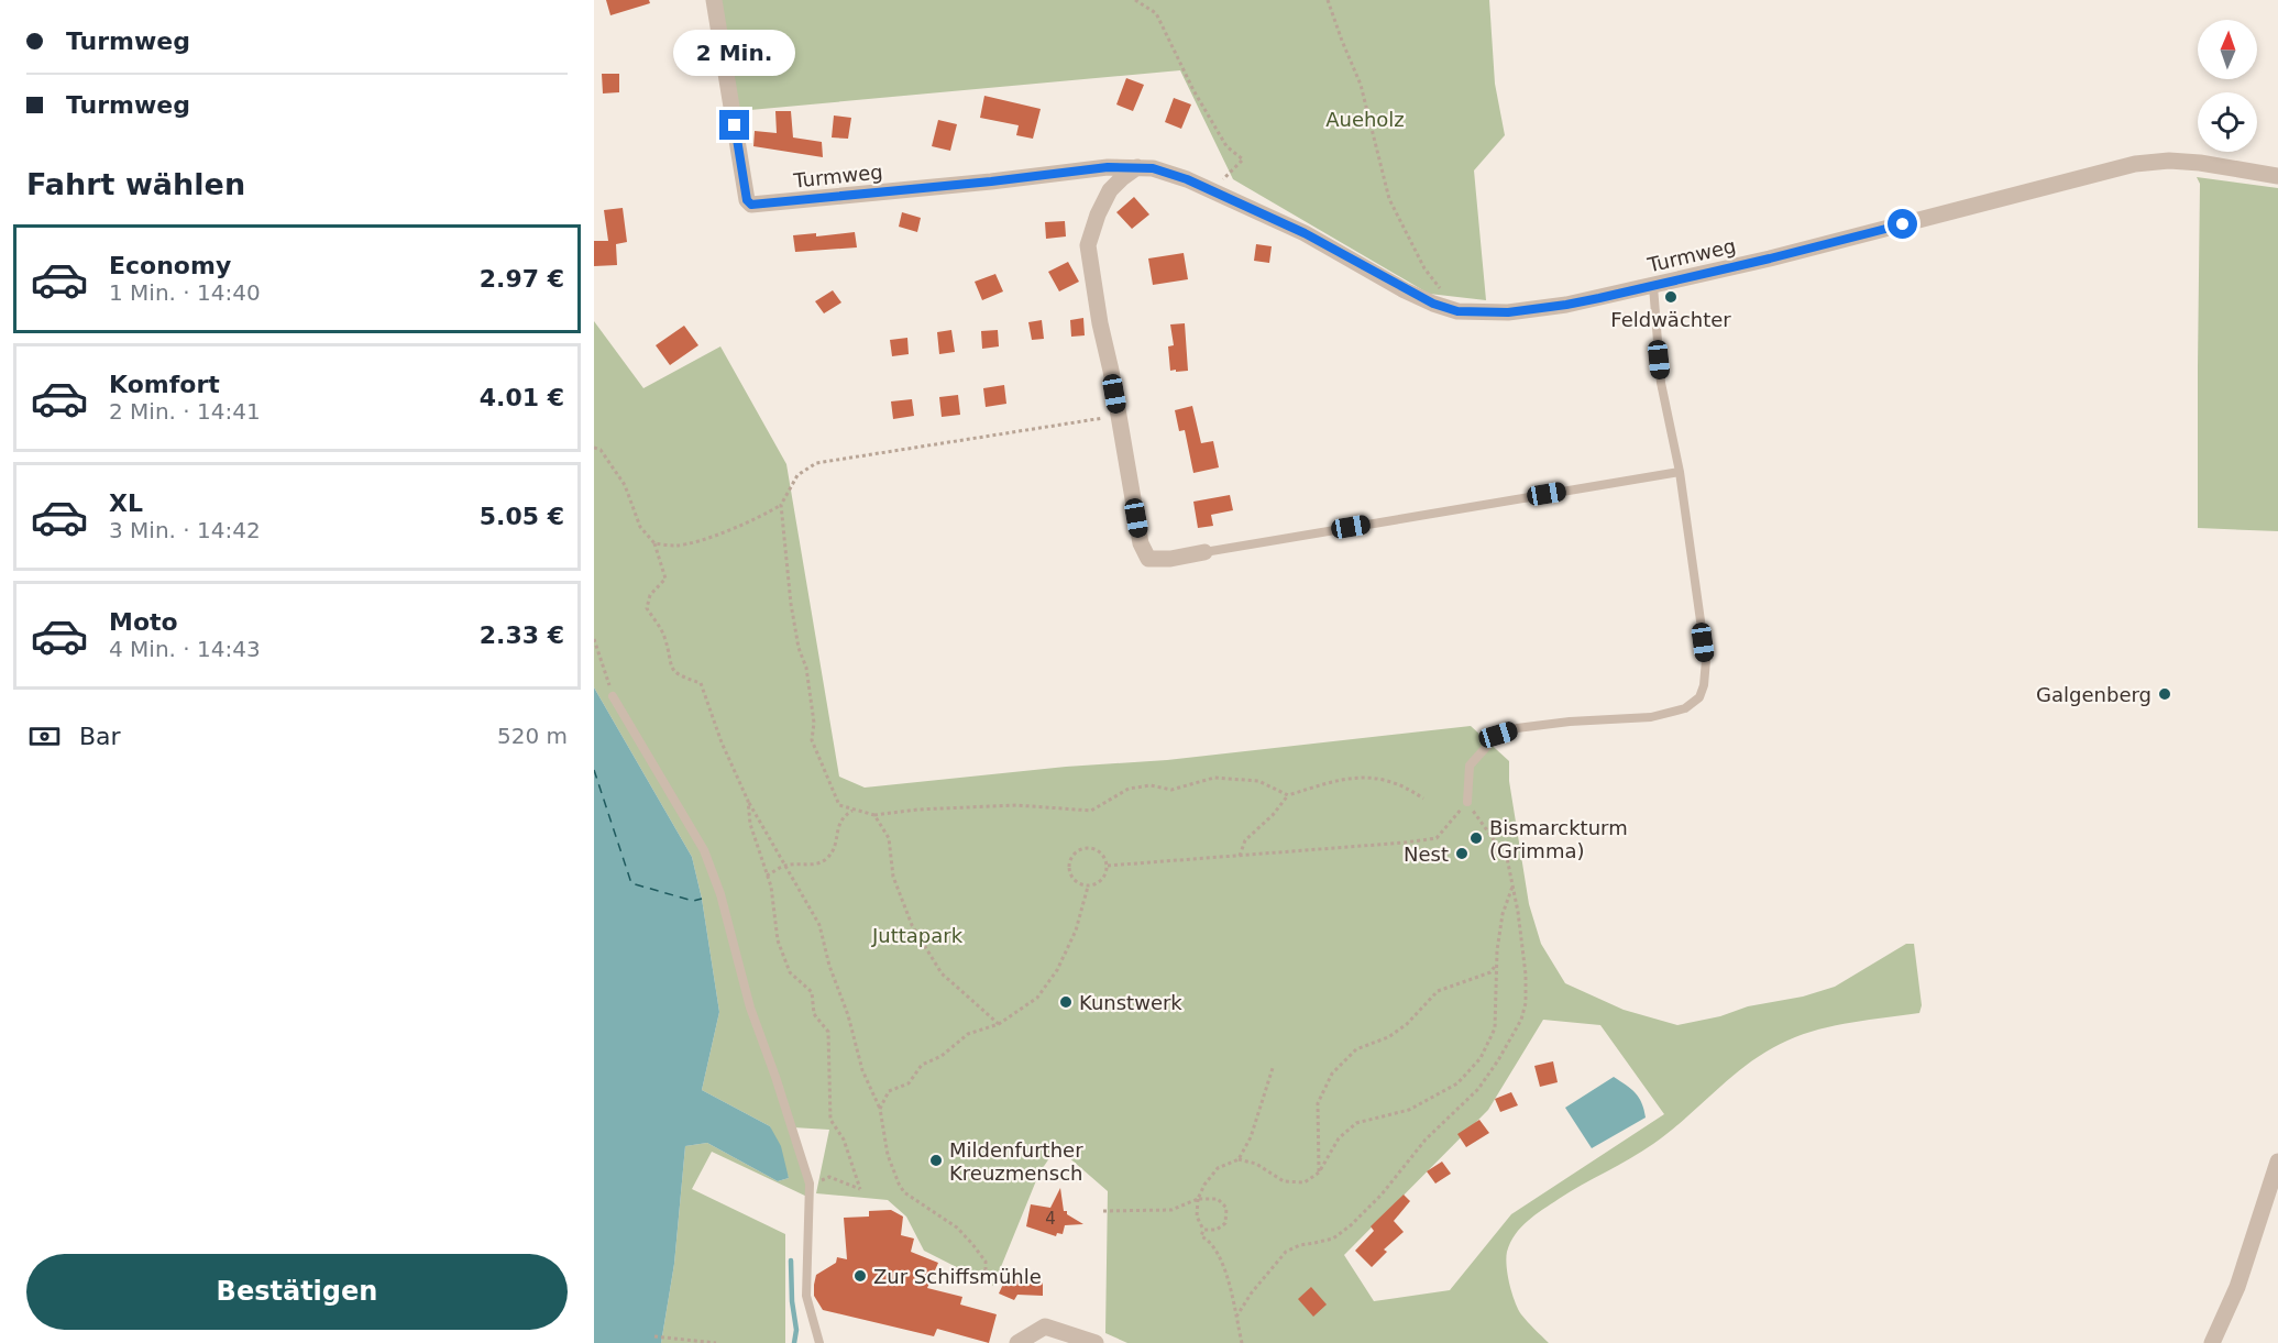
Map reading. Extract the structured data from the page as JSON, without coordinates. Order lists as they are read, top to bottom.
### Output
{
  "streets": {
    "street": ["Turmweg"]
  },
  "parks": ["Aueholz", "Juttapark"],
  "places": [
    "Feldwächter",
    "Galgenberg",
    "Bismarckturm (Grimma)",
    "Nest",
    "Kunstwerk",
    "Mildenfurther Kreuzmensch",
    "Zur Schiffsmühle"
  ],
  "house_numbers": ["4"],
  "north": "top",
  "page": {
    "banner": ["Turmweg", "Turmweg"],
    "bubble": "2 Min.",
    "heading": "Fahrt wählen",
    "list": [
      {
        "name": "Economy",
        "note": "1 Min. · 14:40",
        "value": "2.97 €"
      },
      {
        "name": "Komfort",
        "note": "2 Min. · 14:41",
        "value": "4.01 €"
      },
      {
        "name": "XL",
        "note": "3 Min. · 14:42",
        "value": "5.05 €"
      },
      {
        "name": "Moto",
        "note": "4 Min. · 14:43",
        "value": "2.33 €"
      }
    ],
    "pay": ["Bar", "520 m"],
    "buttons": "Bestätigen"
  }
}
